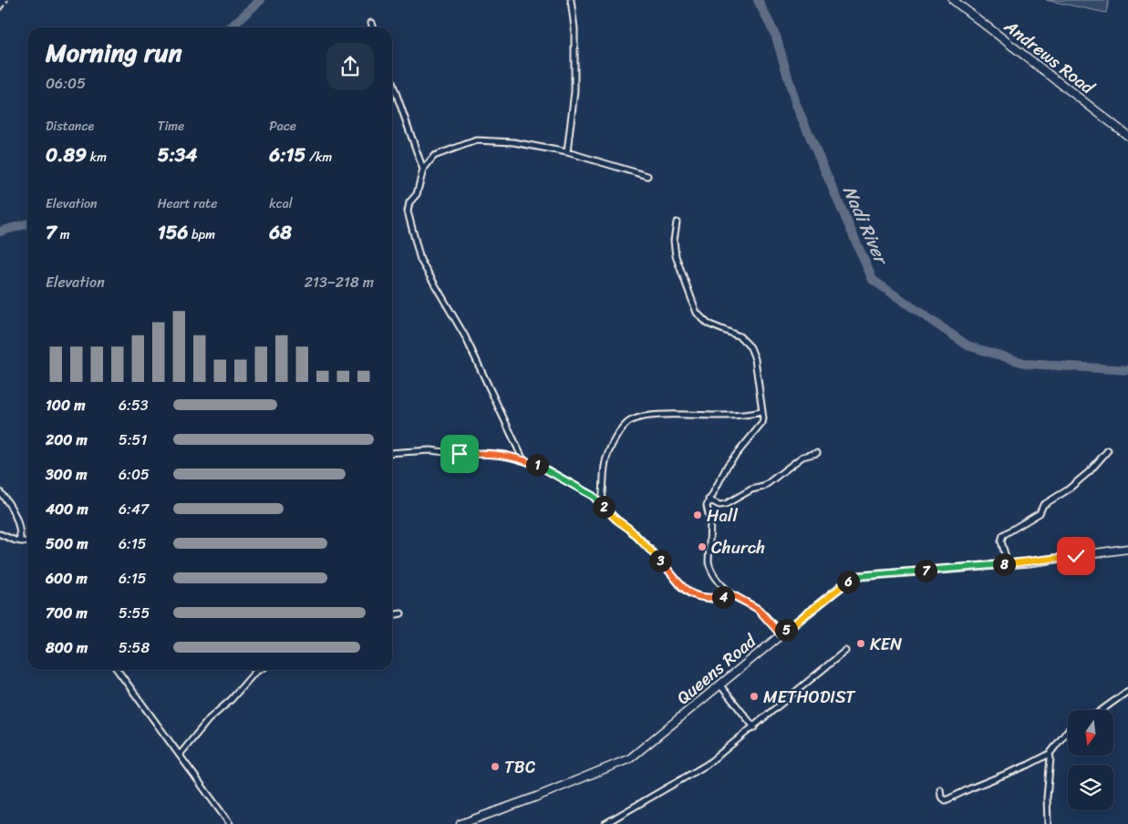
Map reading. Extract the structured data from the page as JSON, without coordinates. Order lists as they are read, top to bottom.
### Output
{
  "streets": {
    "main road": ["Andrews Road", "Queens Road"]
  },
  "water": ["Nadi River"],
  "places": [
    "Hall",
    "Church",
    "KEN",
    "METHODIST",
    "TBC"
  ],
  "north": "bottom",
  "page": {
    "heading": ["Morning run", "06:05"],
    "stats": [
      ["Distance", "0.89 km"],
      ["Time", "5:34"],
      ["Pace", "6:15 /km"],
      ["Elevation", "7 m"],
      ["Heart rate", "156 bpm"],
      ["kcal", "68"]
    ],
    "chart": ["Elevation", "213–218 m"],
    "list": [
      {
        "name": "100 m",
        "note": "6:53"
      },
      {
        "name": "200 m",
        "note": "5:51"
      },
      {
        "name": "300 m",
        "note": "6:05"
      },
      {
        "name": "400 m",
        "note": "6:47"
      },
      {
        "name": "500 m",
        "note": "6:15"
      },
      {
        "name": "600 m",
        "note": "6:15"
      },
      {
        "name": "700 m",
        "note": "5:55"
      },
      {
        "name": "800 m",
        "note": "5:58"
      }
    ],
    "pins": [
      "1",
      "2",
      "3",
      "8",
      "7",
      "6",
      "4",
      "5"
    ]
  }
}
